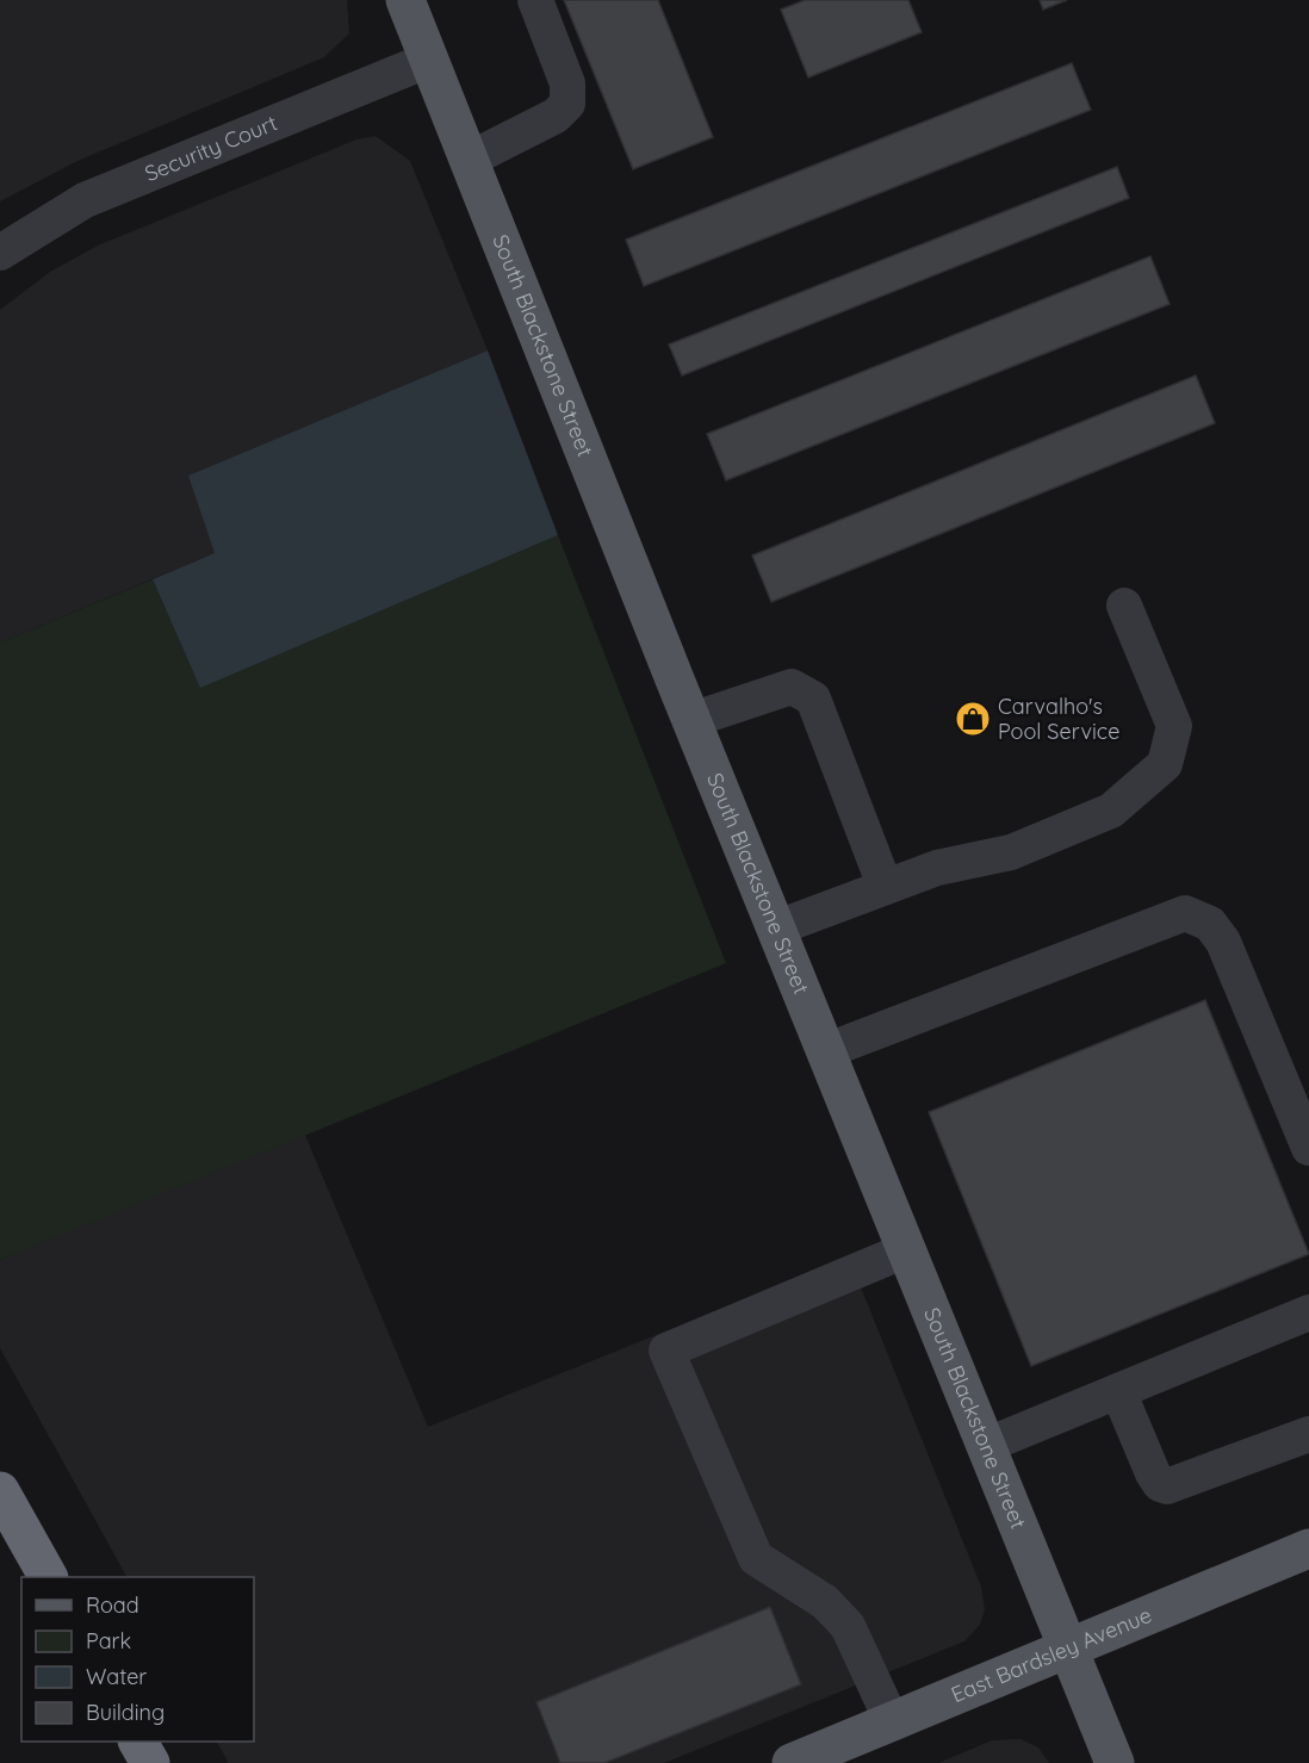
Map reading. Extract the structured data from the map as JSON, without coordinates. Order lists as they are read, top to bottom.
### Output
{
  "streets": {
    "main road": ["South Blackstone Street", "East Bardsley Avenue"],
    "street": ["Security Court"]
  },
  "crossings": [
    ["Security Court", "South Blackstone Street"],
    ["South Blackstone Street", "East Bardsley Avenue"]
  ],
  "places": {
    "shop": ["Carvalho's Pool Service"]
  },
  "legend": [
    "Road",
    "Park",
    "Water",
    "Building"
  ]
}
